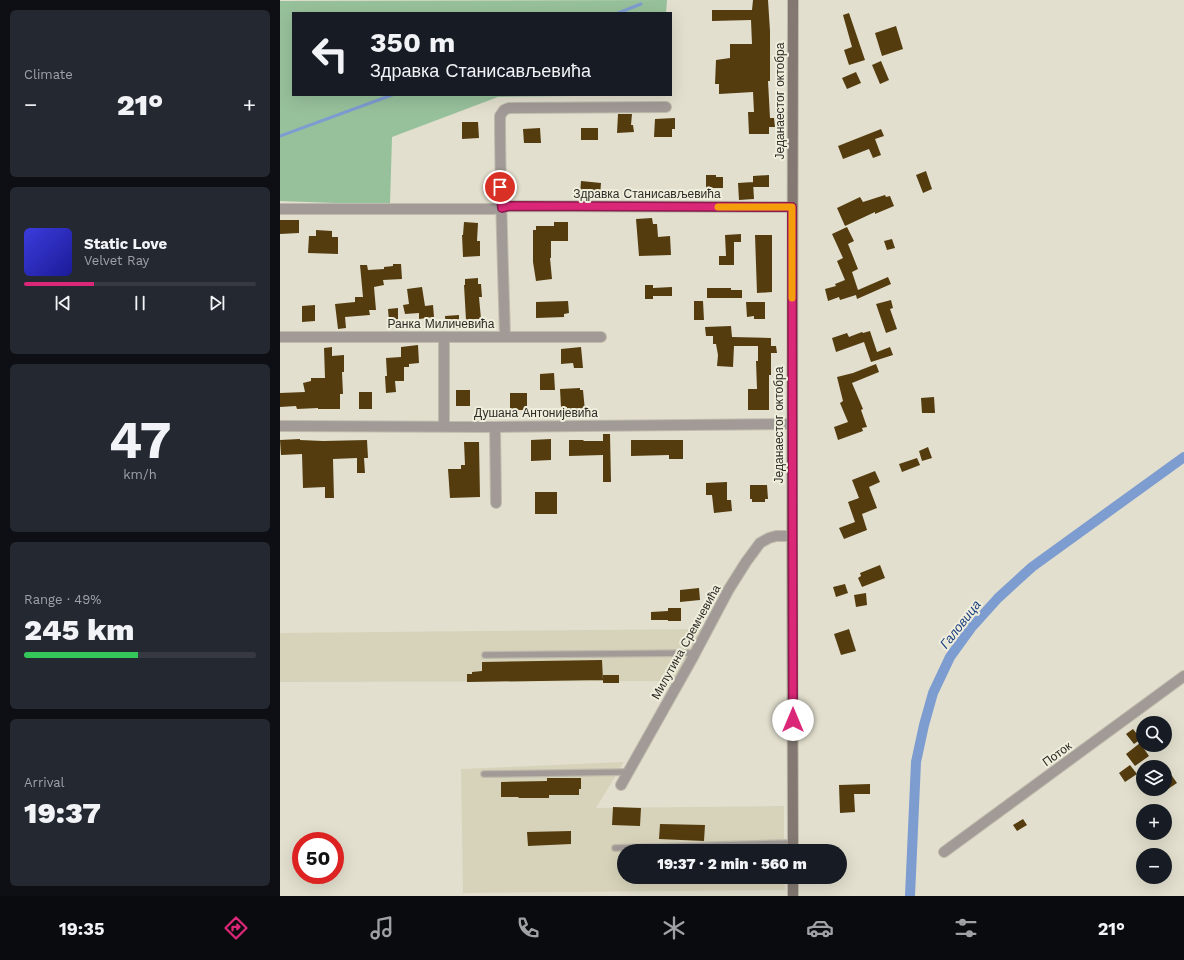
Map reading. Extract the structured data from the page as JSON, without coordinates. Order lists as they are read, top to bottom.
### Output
{
  "streets": {
    "main road": ["Једанаестог октобра"],
    "street": [
      "Здравка Станисављевића",
      "Ранка Миличевића",
      "Душана Антонијевића",
      "Милутина Сремчевића",
      "Поток"
    ]
  },
  "crossings": [
    ["Једанаестог октобра", "Здравка Станисављевића"],
    ["Једанаестог октобра", "Душана Антонијевића"],
    ["Једанаестог октобра", "Милутина Сремчевића"]
  ],
  "water": ["Галовица"],
  "page": {
    "tile": [
      "Climate",
      ["47", "km/h"],
      ["Range · 49%", "245 km"],
      ["Arrival", "19:37"]
    ],
    "turn": ["350 m", "Здравка Станисављевића"],
    "heat": ["−", "21°", "+"],
    "song": ["Static Love", "Velvet Ray"],
    "map_buttons": ["+", "−"],
    "limit": "50",
    "trip": "19:37 · 2 min · 560 m",
    "tabs": ["19:35", "21°"]
  }
}
